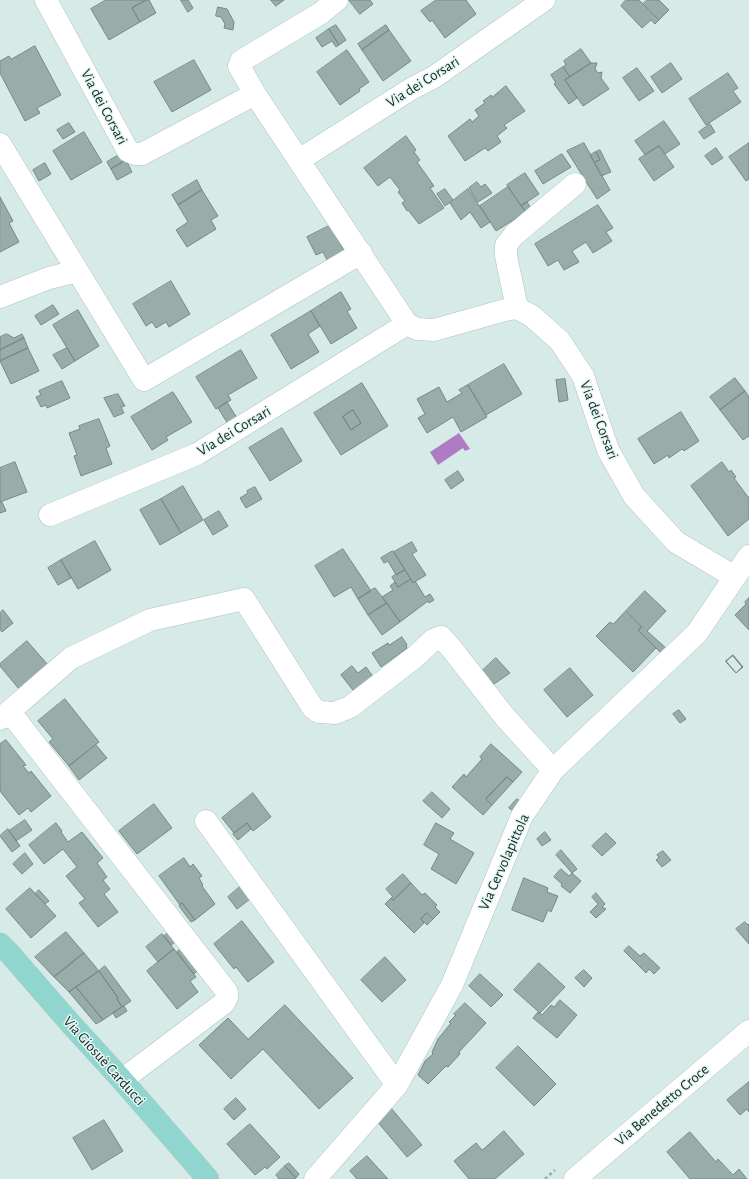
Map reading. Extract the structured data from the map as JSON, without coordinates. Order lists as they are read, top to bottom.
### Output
{
  "streets": {
    "main road": ["Via Giosuè Carducci"],
    "street": ["Via dei Corsari", "Via Cervolapittola", "Via Benedetto Croce"]
  },
  "crossings": [
    ["Via dei Corsari", "Via Cervolapittola"]
  ]
}
